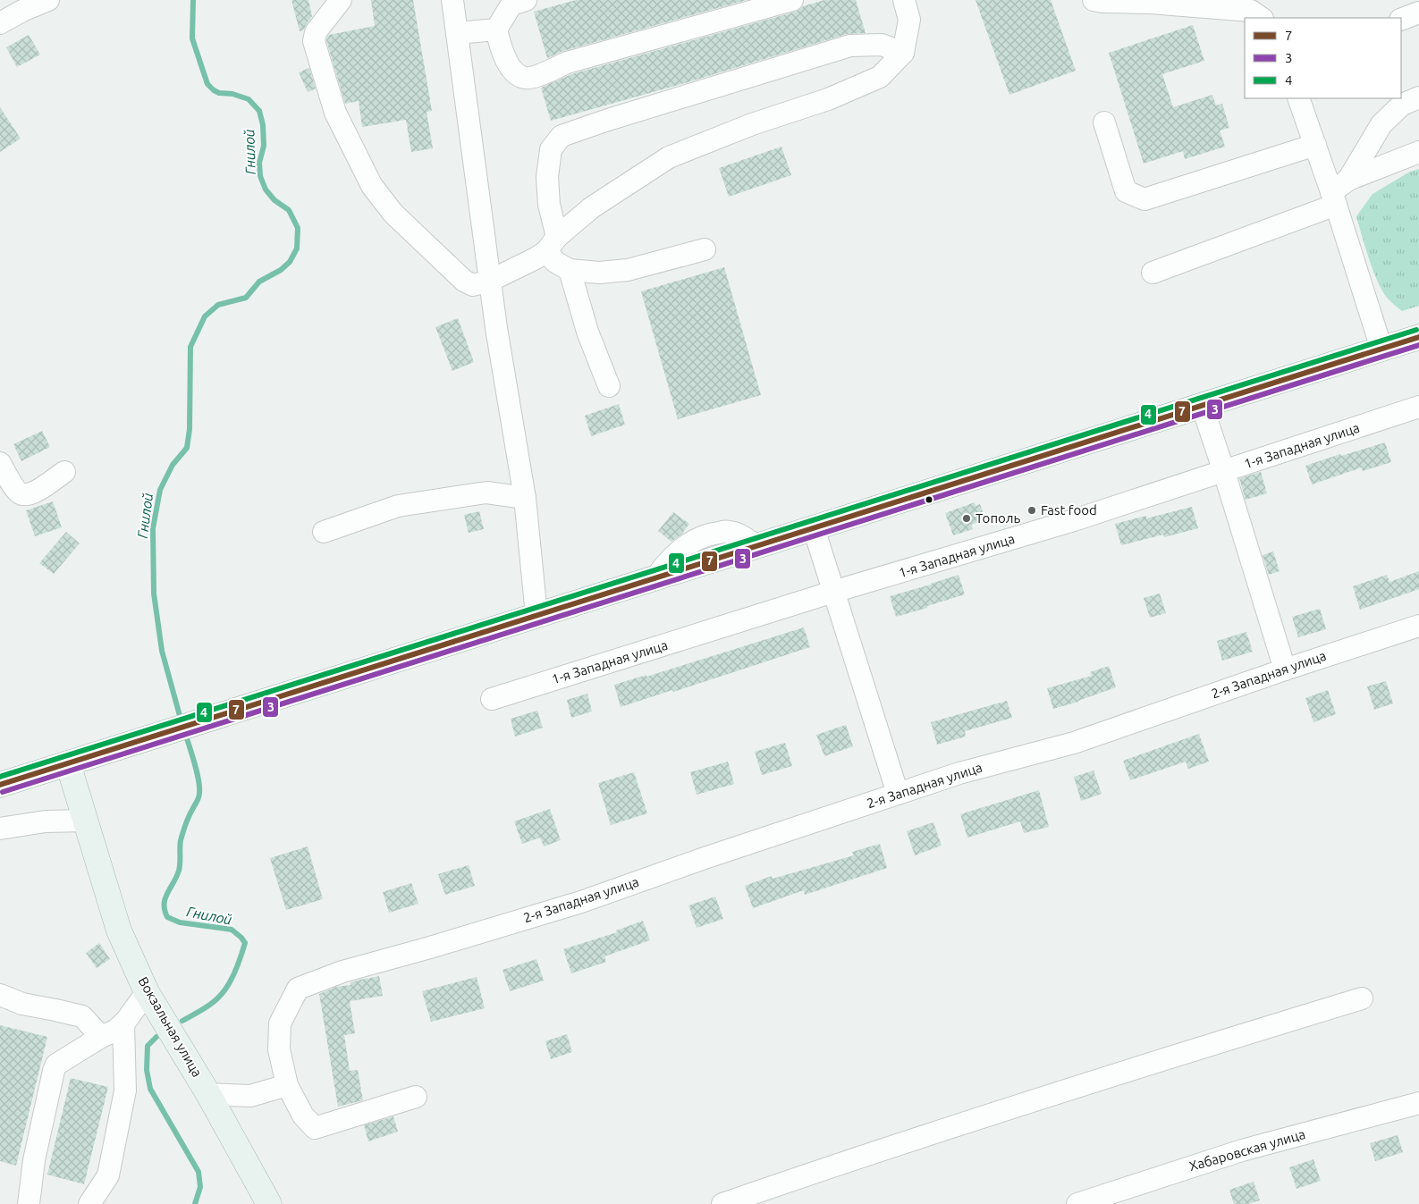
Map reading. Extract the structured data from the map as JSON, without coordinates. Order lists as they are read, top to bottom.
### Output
{
  "streets": {
    "main road": ["Вокзальная улица"],
    "street": ["1-я Западная улица", "2-я Западная улица", "Хабаровская улица"]
  },
  "water": ["Гнилой"],
  "places": ["Fast food", "Тополь"],
  "lines": ["transit line 4", "transit line 7", "transit line 3"],
  "legend": ["7", "3", "4"]
}
